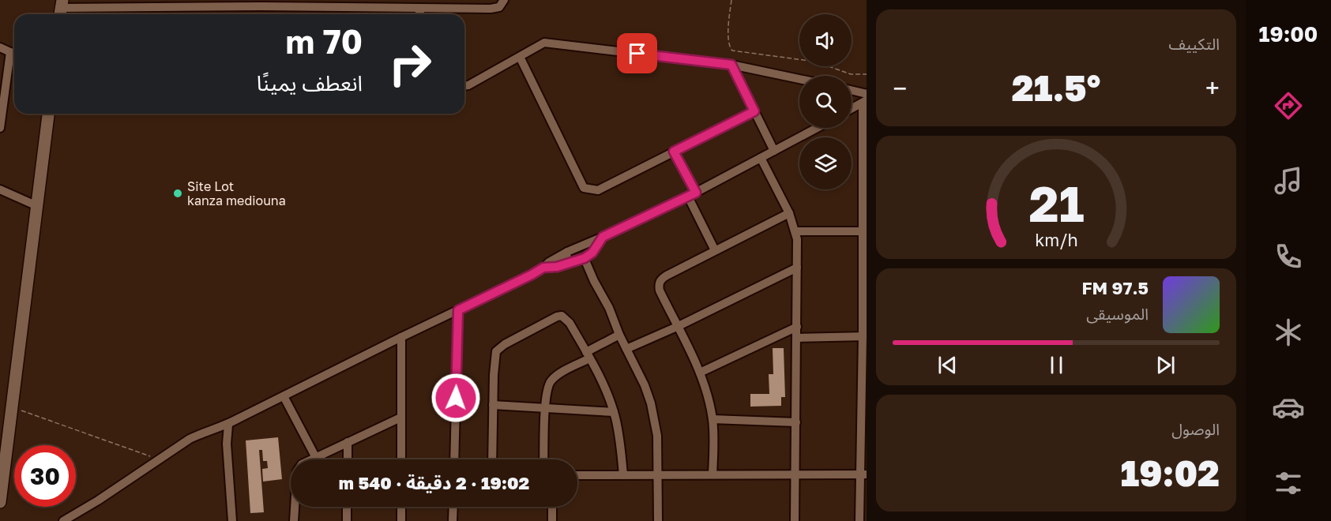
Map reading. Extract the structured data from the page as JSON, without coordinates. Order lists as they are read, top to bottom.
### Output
{
  "places": ["Site Lot kanza mediouna"],
  "page": {
    "tabs": "19:00",
    "tile": [
      "التكييف",
      ["الوصول", "19:02"]
    ],
    "turn": ["70 m", "انعطف يمينًا"],
    "heat": ["−", "21.5°", "+"],
    "song": ["97.5 FM", "الموسيقى"],
    "limit": "30",
    "trip": "19:02 · 2 دقيقة · 540 m",
    "gauge": ["21", "km/h"]
  }
}
